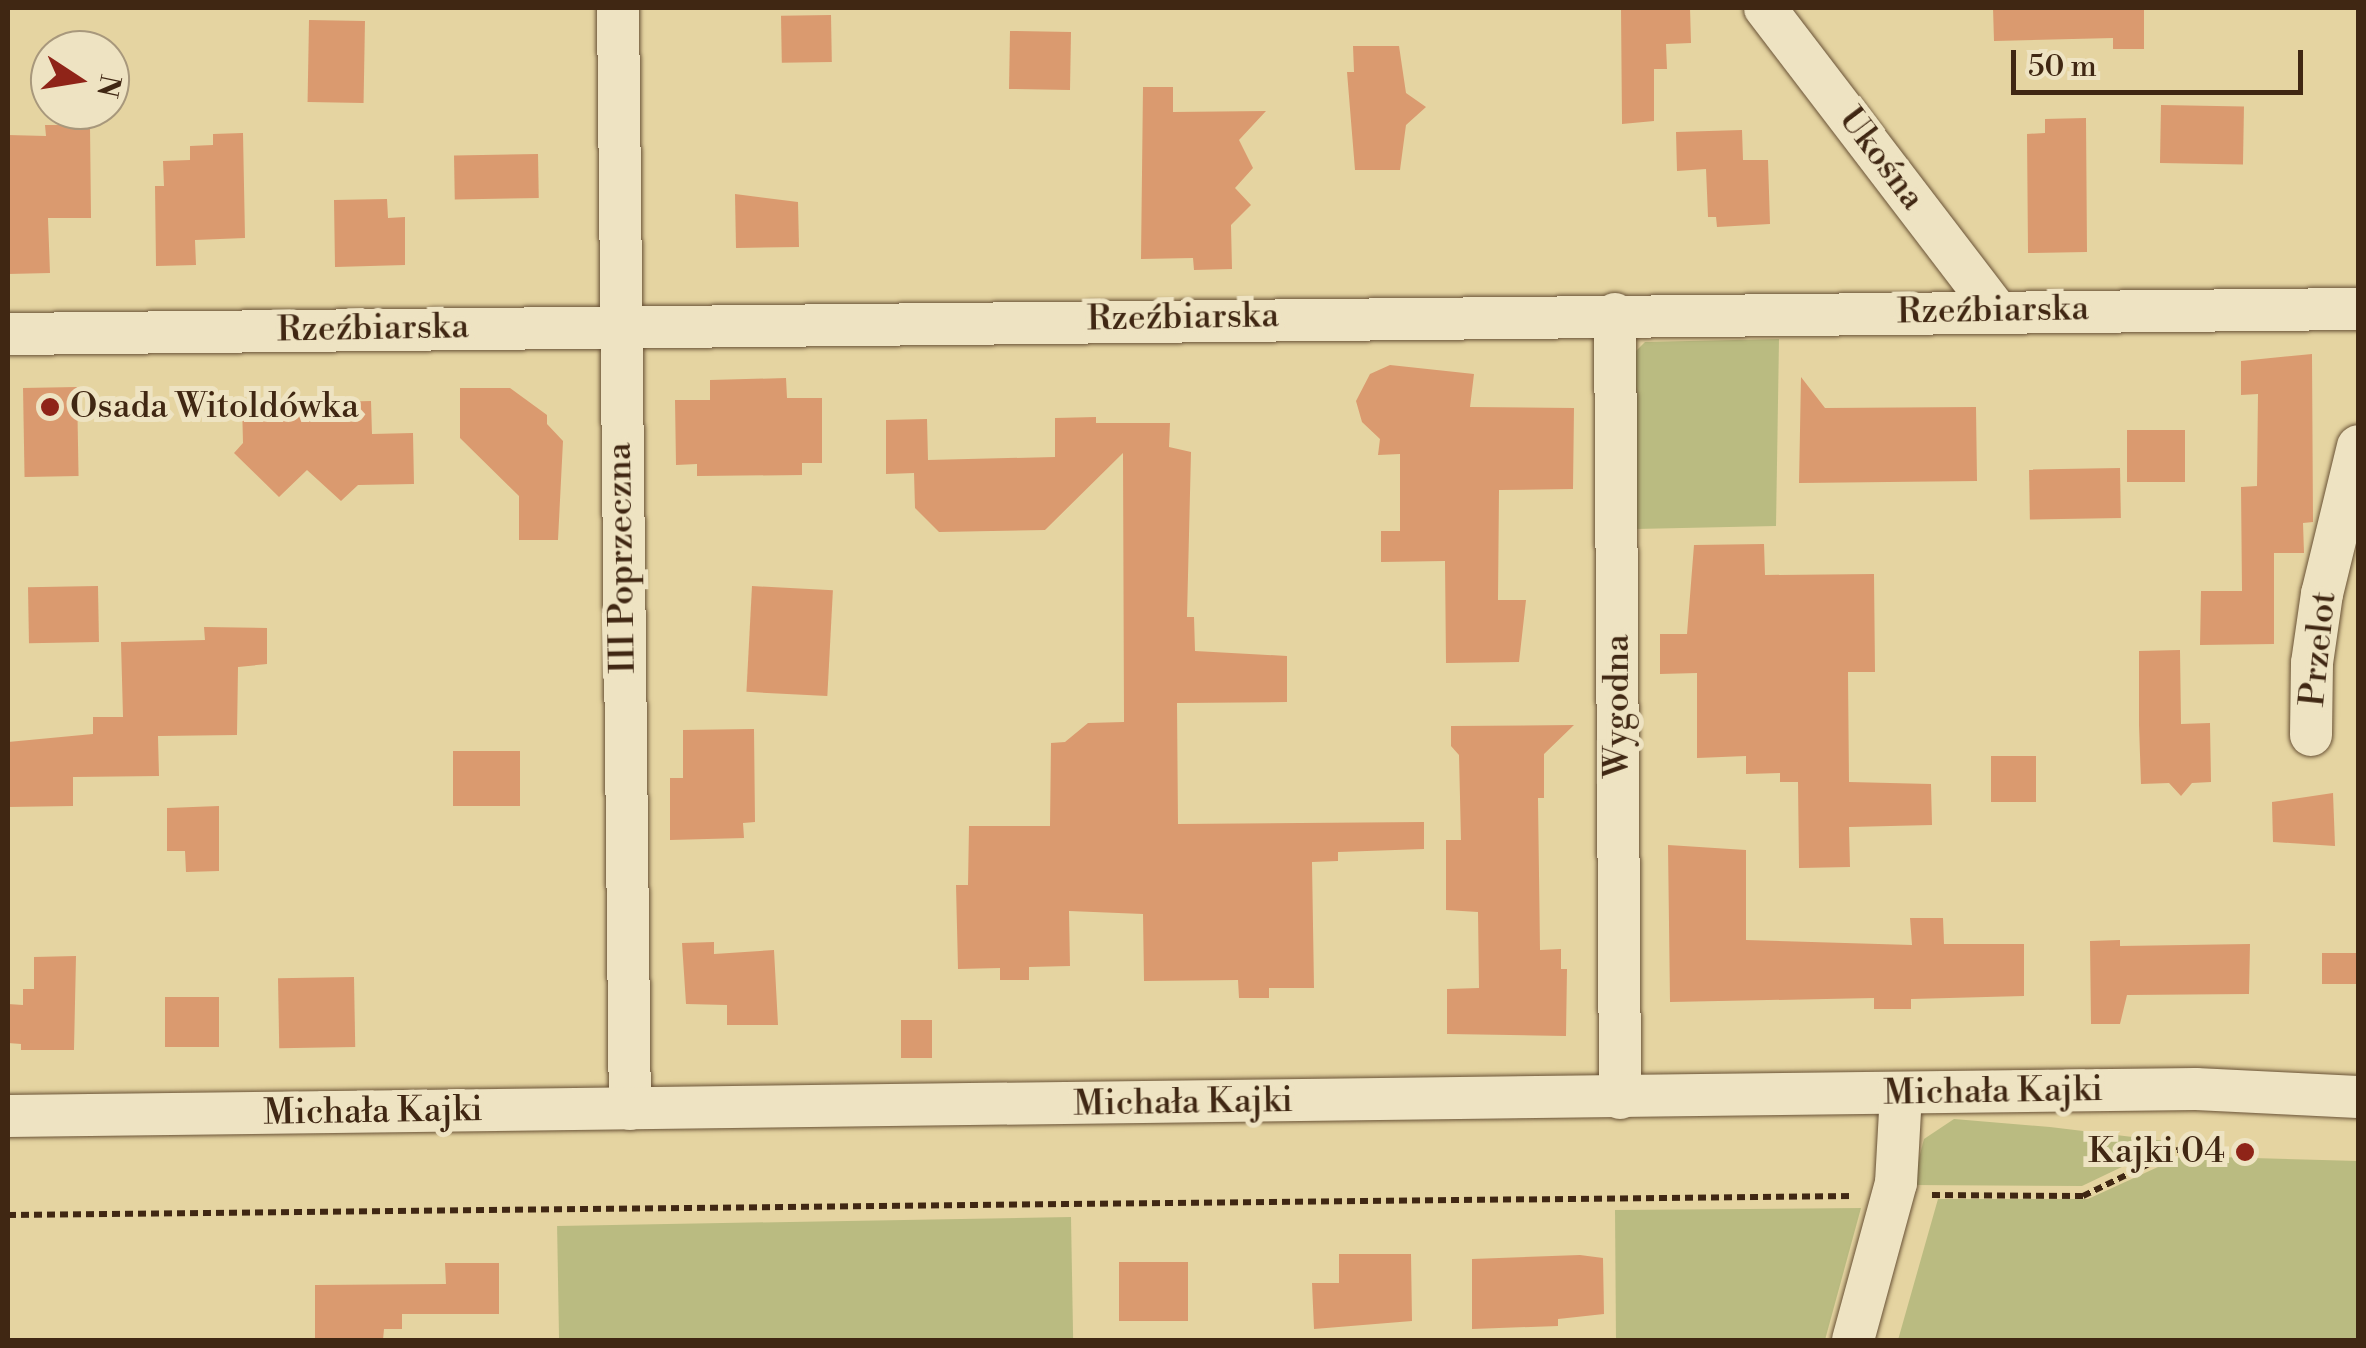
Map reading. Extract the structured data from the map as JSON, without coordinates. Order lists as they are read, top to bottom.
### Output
{
  "streets": {
    "street": [
      "Ukośna",
      "Rzeźbiarska",
      "III Poprzeczna",
      "Przelot",
      "Wygodna",
      "Michała Kajki"
    ]
  },
  "crossings": [
    ["Ukośna", "Rzeźbiarska"],
    ["Rzeźbiarska", "III Poprzeczna"],
    ["Rzeźbiarska", "Wygodna"],
    ["III Poprzeczna", "Michała Kajki"],
    ["Wygodna", "Michała Kajki"]
  ],
  "places": ["Osada Witoldówka", "Kajki 04"],
  "scale_bar": "50 m",
  "north": "right"
}
